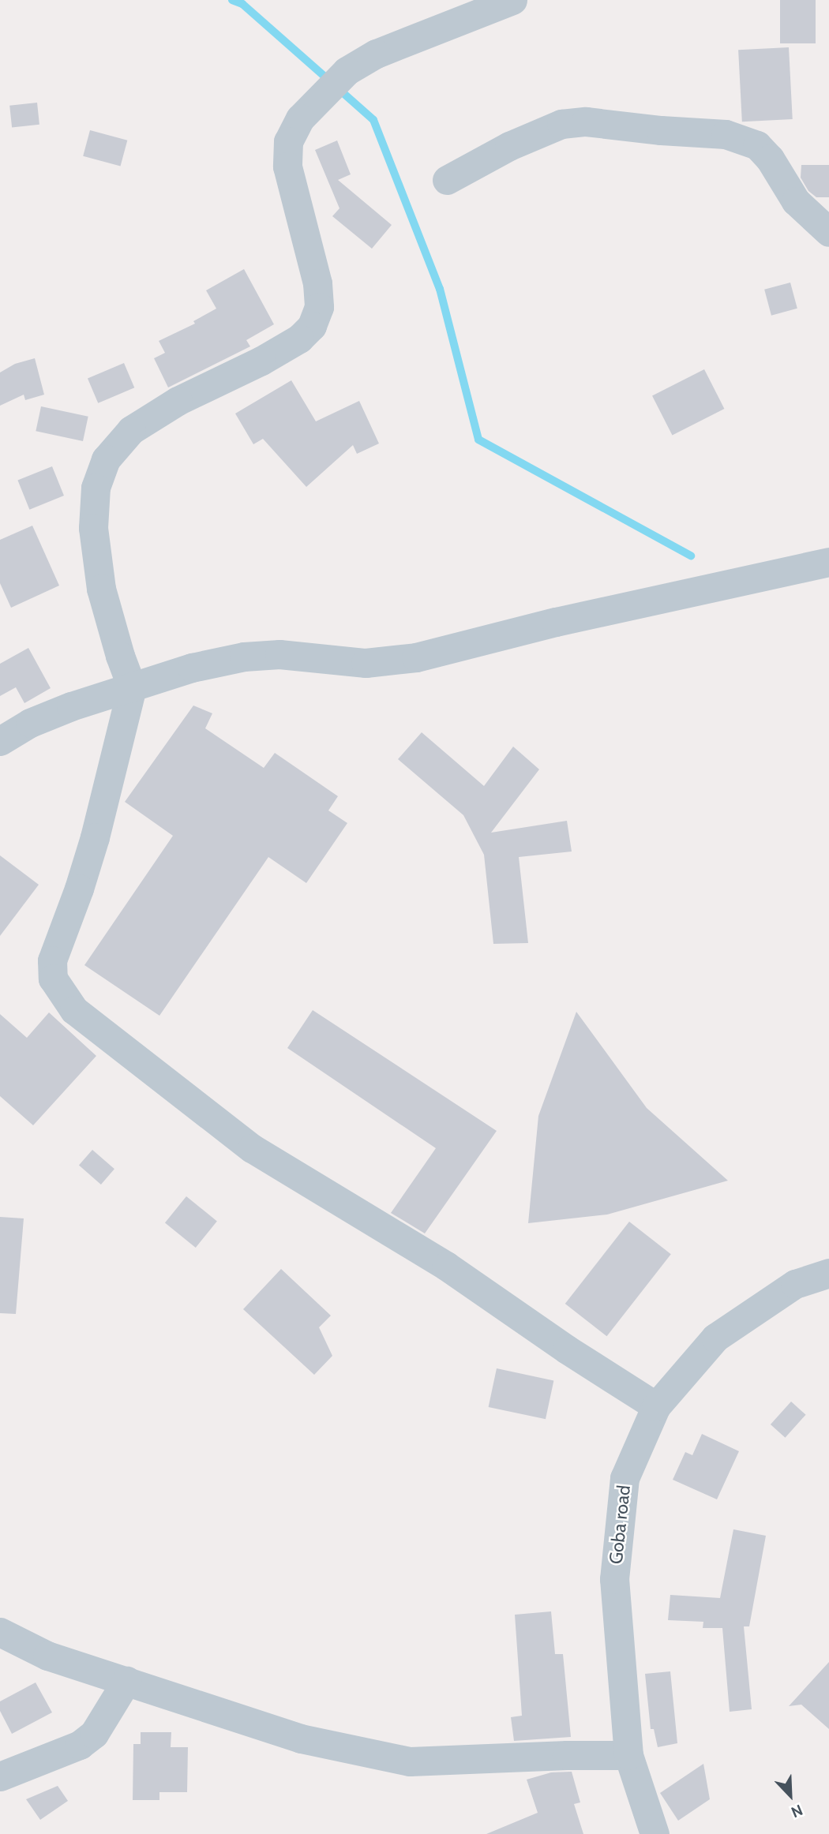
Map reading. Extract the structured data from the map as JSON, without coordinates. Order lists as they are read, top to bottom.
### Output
{
  "streets": {
    "street": ["Goba road"]
  },
  "north": "bottom right"
}
